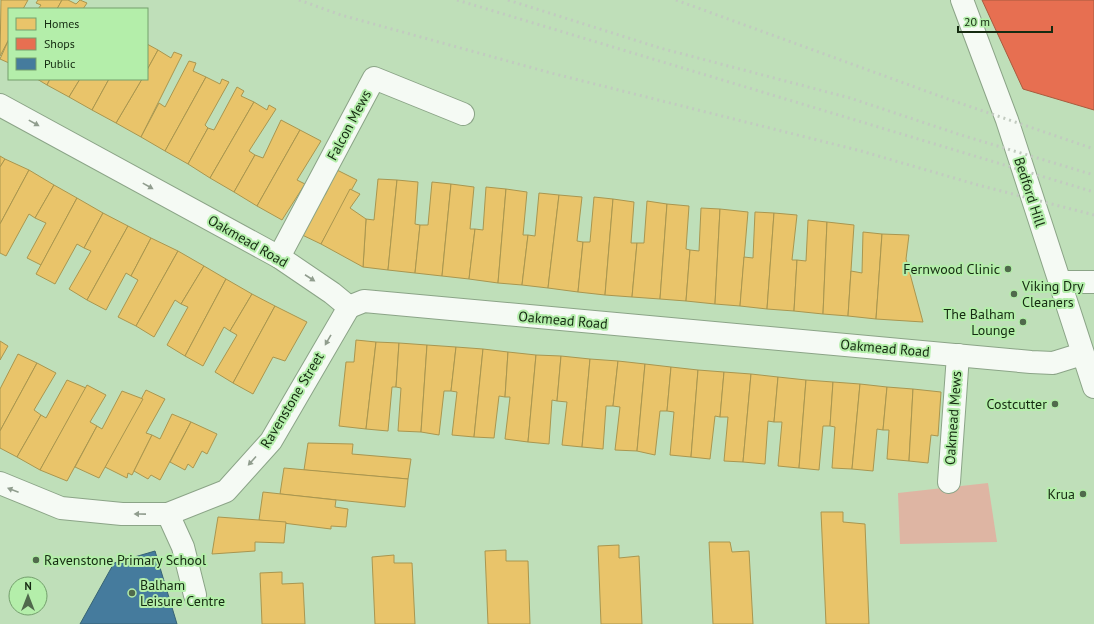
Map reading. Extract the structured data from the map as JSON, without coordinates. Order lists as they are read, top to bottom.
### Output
{
  "streets": {
    "street": [
      "Falcon Mews",
      "Bedford Hill",
      "Oakmead Road",
      "Ravenstone Street",
      "Oakmead Mews"
    ]
  },
  "crossings": [
    ["Falcon Mews", "Oakmead Road"],
    ["Bedford Hill", "Oakmead Road"],
    ["Oakmead Road", "Ravenstone Street"],
    ["Oakmead Road", "Oakmead Mews"]
  ],
  "one_way": ["Oakmead Road", "Ravenstone Street"],
  "places": [
    "Fernwood Clinic",
    "Viking Dry Cleaners",
    "The Balham Lounge",
    "Costcutter",
    "Krua",
    "Ravenstone Primary School",
    "Balham Leisure Centre"
  ],
  "legend": ["Homes", "Shops", "Public"],
  "scale_bar": "20 m",
  "north": "top"
}
